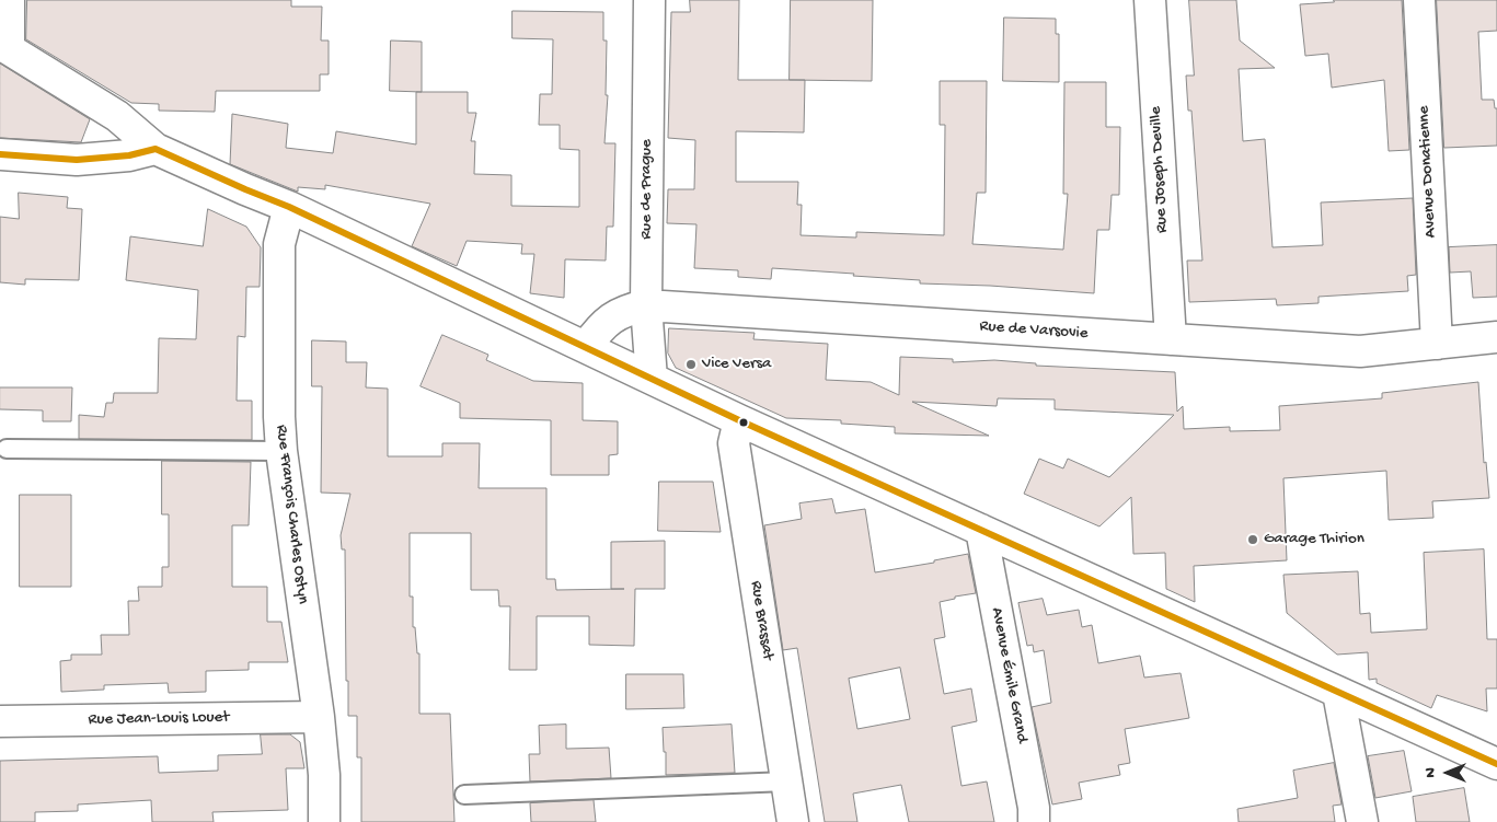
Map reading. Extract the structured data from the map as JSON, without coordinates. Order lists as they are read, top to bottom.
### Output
{
  "streets": {
    "street": [
      "Rue Joseph Deville",
      "Avenue Donatienne",
      "Rue de Prague",
      "Rue de Varsovie",
      "Rue François Charles Ostyn",
      "Rue Brassat",
      "Avenue Émile Grand",
      "Rue Jean-Louis Louet"
    ]
  },
  "crossings": [
    ["Rue Joseph Deville", "Rue de Varsovie"],
    ["Avenue Donatienne", "Rue de Varsovie"],
    ["Rue de Prague", "Rue de Varsovie"],
    ["Rue François Charles Ostyn", "Rue Jean-Louis Louet"]
  ],
  "places": ["Vice Versa", "Garage Thirion"],
  "north": "left"
}
